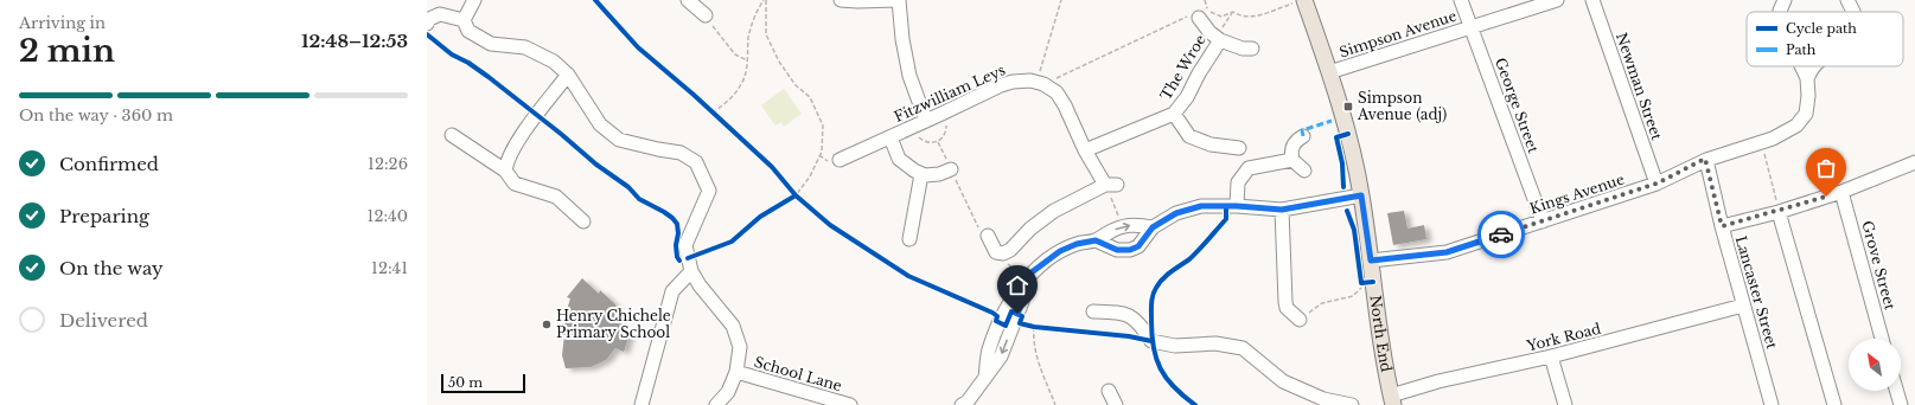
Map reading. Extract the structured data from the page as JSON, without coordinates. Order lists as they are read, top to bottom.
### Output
{
  "streets": {
    "main road": ["North End"],
    "street": [
      "Simpson Avenue",
      "The Wroe",
      "Newman Street",
      "Fitzwilliam Leys",
      "George Street",
      "Kings Avenue",
      "Grove Street",
      "Lancaster Street",
      "York Road",
      "School Lane"
    ]
  },
  "crossings": [
    ["Simpson Avenue", "George Street"],
    ["Simpson Avenue", "North End"],
    ["Newman Street", "Kings Avenue"],
    ["George Street", "Kings Avenue"],
    ["Kings Avenue", "Lancaster Street"],
    ["Kings Avenue", "North End"],
    ["Lancaster Street", "York Road"],
    ["North End", "York Road"]
  ],
  "places": {
    "transit": ["Simpson Avenue (adj)"],
    "other": ["Henry Chichele Primary School"]
  },
  "legend": ["Cycle path", "Path"],
  "scale_bar": "50 m",
  "north": "top left",
  "page": {
    "heading": ["2 min", "Arriving in", "12:48–12:53"],
    "bar": "On the way · 360 m",
    "list": [
      ["Confirmed", "12:26"],
      ["Preparing", "12:40"],
      ["On the way", "12:41"],
      "Delivered"
    ],
    "scale": "50 m"
  }
}
